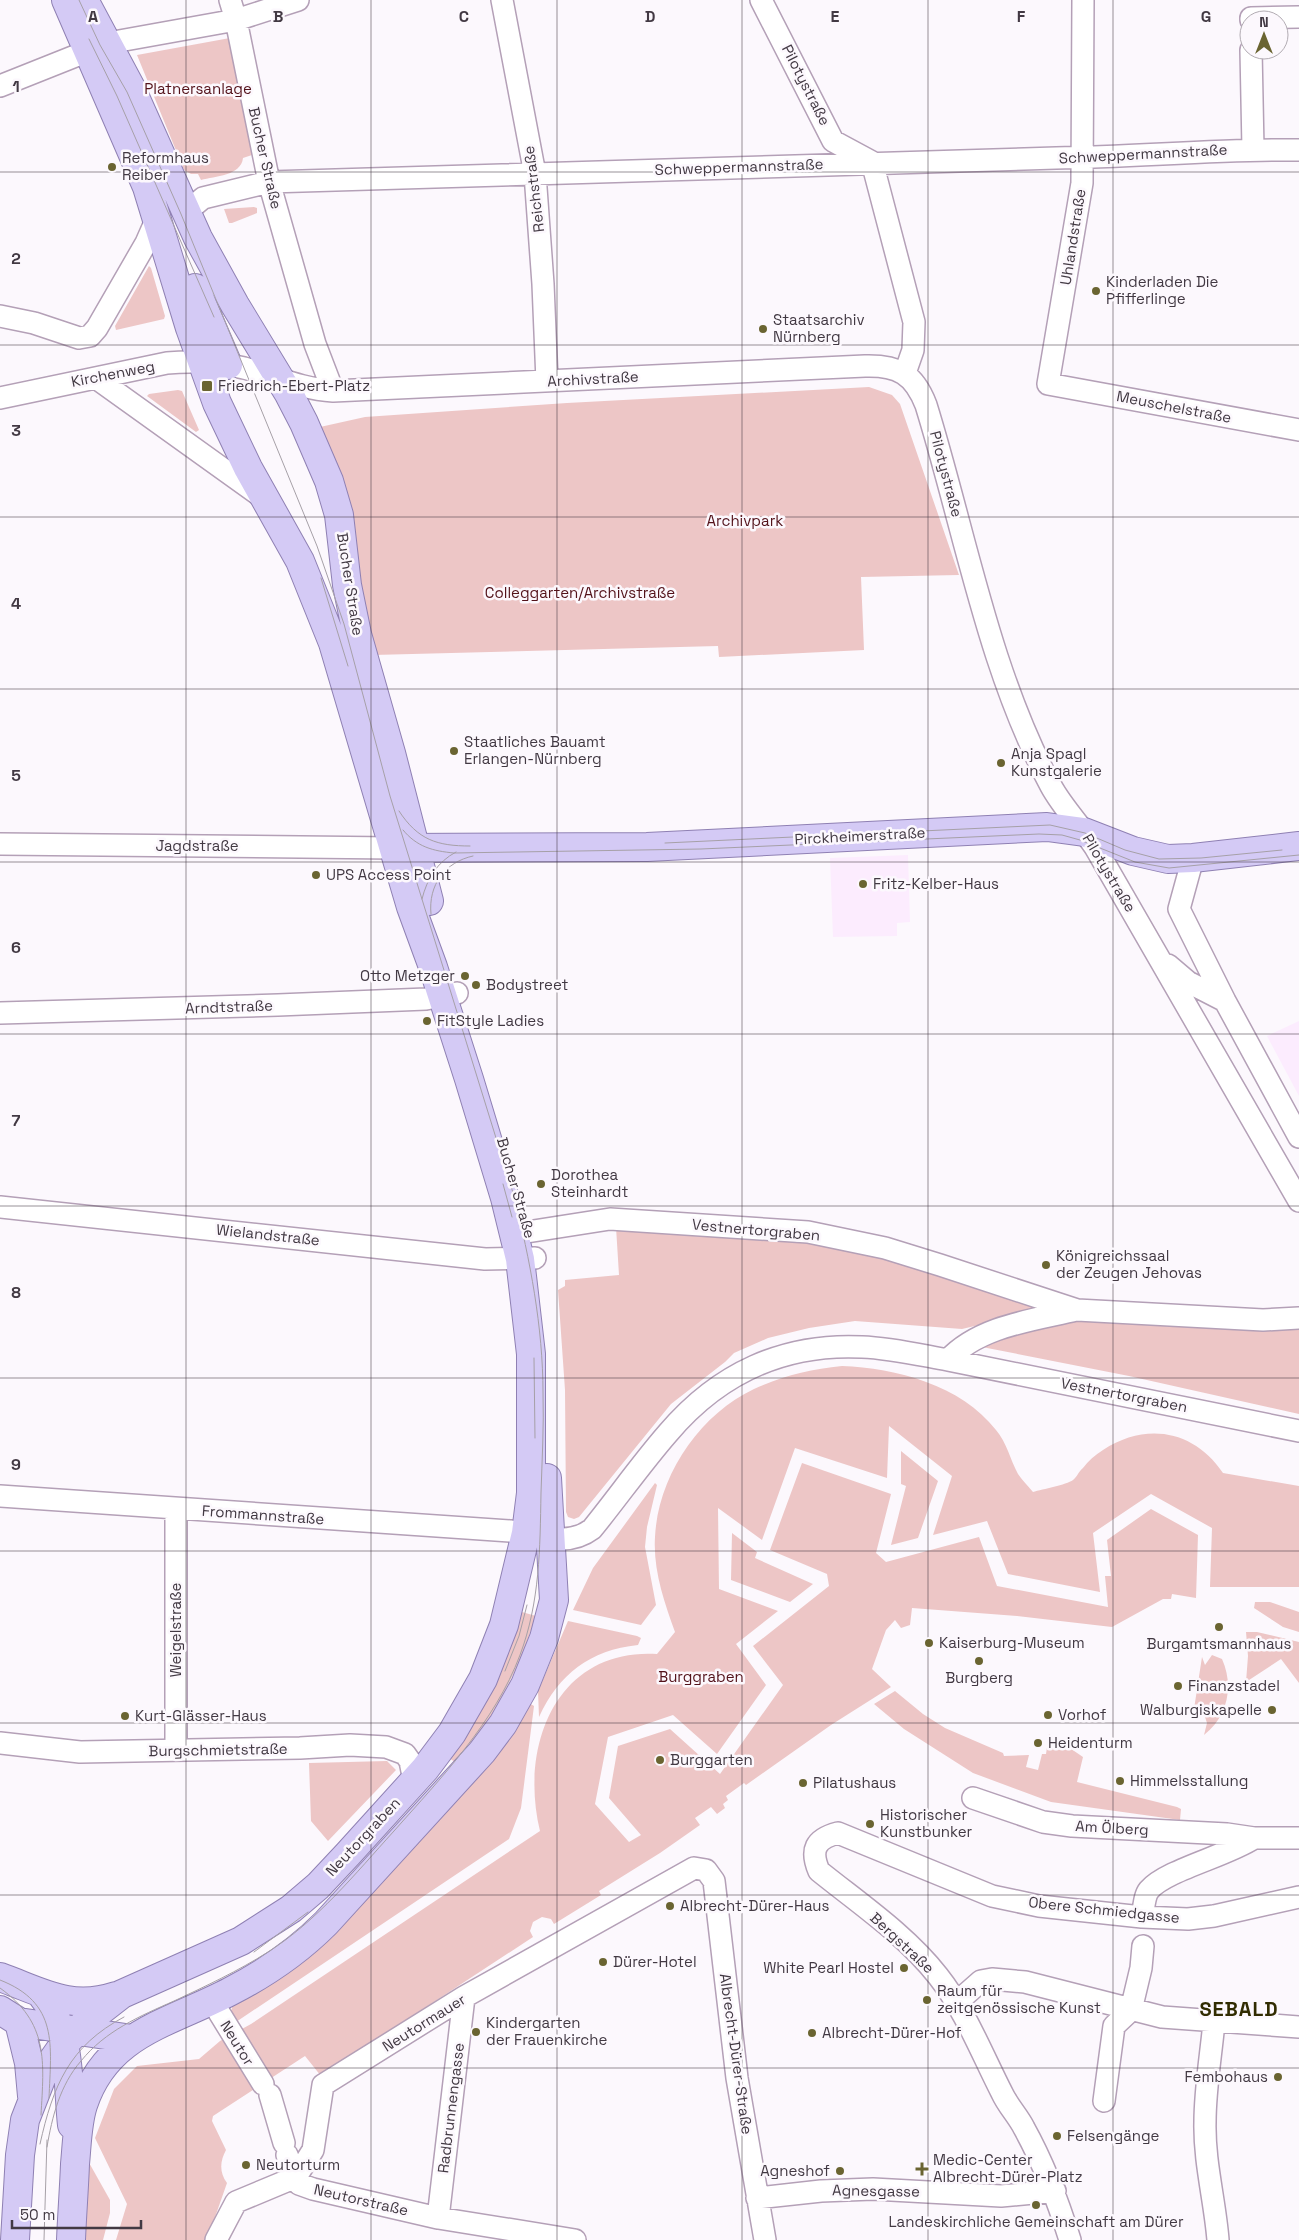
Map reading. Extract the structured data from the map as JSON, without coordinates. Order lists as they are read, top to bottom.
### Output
{
  "streets": {
    "main road": ["Bucher Straße", "Pirckheimerstraße", "Neutorgraben"],
    "street": [
      "Pilotystraße",
      "Schweppermannstraße",
      "Reichstraße",
      "Uhlandstraße",
      "Kirchenweg",
      "Archivstraße",
      "Meuschelstraße",
      "Jagdstraße",
      "Arndtstraße",
      "Vestnertorgraben",
      "Wielandstraße",
      "Frommannstraße",
      "Weigelstraße",
      "Burgschmietstraße",
      "Am Ölberg",
      "Obere Schmiedgasse",
      "Bergstraße",
      "Neutormauer",
      "Neutor",
      "Albrecht-Dürer-Straße",
      "Radbrunnengasse",
      "Agnesgasse",
      "Neutorstraße"
    ]
  },
  "crossings": [
    ["Pilotystraße", "Schweppermannstraße"],
    ["Pilotystraße", "Archivstraße"],
    ["Pilotystraße", "Pirckheimerstraße"],
    ["Schweppermannstraße", "Bucher Straße"],
    ["Schweppermannstraße", "Reichstraße"],
    ["Schweppermannstraße", "Uhlandstraße"],
    ["Bucher Straße", "Kirchenweg"],
    ["Bucher Straße", "Archivstraße"],
    ["Bucher Straße", "Pirckheimerstraße"],
    ["Bucher Straße", "Jagdstraße"],
    ["Bucher Straße", "Arndtstraße"],
    ["Bucher Straße", "Vestnertorgraben"],
    ["Bucher Straße", "Wielandstraße"],
    ["Bucher Straße", "Frommannstraße"],
    ["Bucher Straße", "Neutorgraben"],
    ["Reichstraße", "Archivstraße"],
    ["Uhlandstraße", "Meuschelstraße"],
    ["Pirckheimerstraße", "Jagdstraße"],
    ["Vestnertorgraben", "Wielandstraße"],
    ["Vestnertorgraben", "Frommannstraße"],
    ["Vestnertorgraben", "Neutorgraben"],
    ["Frommannstraße", "Weigelstraße"],
    ["Frommannstraße", "Neutorgraben"],
    ["Weigelstraße", "Burgschmietstraße"],
    ["Burgschmietstraße", "Neutorgraben"],
    ["Am Ölberg", "Obere Schmiedgasse"],
    ["Neutorgraben", "Neutor"],
    ["Obere Schmiedgasse", "Bergstraße"],
    ["Bergstraße", "Agnesgasse"],
    ["Neutormauer", "Albrecht-Dürer-Straße"],
    ["Neutormauer", "Radbrunnengasse"],
    ["Neutormauer", "Neutorstraße"],
    ["Neutor", "Neutorstraße"],
    ["Albrecht-Dürer-Straße", "Agnesgasse"],
    ["Radbrunnengasse", "Neutorstraße"]
  ],
  "districts": ["SEBALD"],
  "parks": [
    "Platnersanlage",
    "Archivpark",
    "Colleggarten/Archivstraße",
    "Burggraben"
  ],
  "places": {
    "other": [
      "Reformhaus Reiber",
      "Kinderladen Die Pfifferlinge",
      "Staatsarchiv Nürnberg",
      "Staatliches Bauamt Erlangen-Nürnberg",
      "Anja Spagl Kunstgalerie",
      "UPS Access Point",
      "Fritz-Kelber-Haus",
      "Otto Metzger",
      "Bodystreet",
      "FitStyle Ladies",
      "Dorothea Steinhardt",
      "Königreichssaal der Zeugen Jehovas",
      "Burgamtsmannhaus",
      "Kaiserburg-Museum",
      "Burgberg",
      "Finanzstadel",
      "Walburgiskapelle",
      "Vorhof",
      "Kurt-Glässer-Haus",
      "Heidenturm",
      "Burggarten",
      "Himmelsstallung",
      "Pilatushaus",
      "Historischer Kunstbunker",
      "Albrecht-Dürer-Haus",
      "Dürer-Hotel",
      "White Pearl Hostel",
      "Raum für zeitgenössische Kunst",
      "Kindergarten der Frauenkirche",
      "Albrecht-Dürer-Hof",
      "Fembohaus",
      "Felsengänge",
      "Neutorturm",
      "Agneshof",
      "Landeskirchliche Gemeinschaft am Dürer"
    ],
    "transit": ["Friedrich-Ebert-Platz"],
    "health": ["Medic-Center Albrecht-Dürer-Platz"]
  },
  "scale_bar": "50 m",
  "north": "top",
  "grid": {
    "columns": [
      "A",
      "B",
      "C",
      "D",
      "E",
      "F",
      "G"
    ],
    "rows": [
      "1",
      "2",
      "3",
      "4",
      "5",
      "6",
      "7",
      "8",
      "9"
    ]
  }
}
